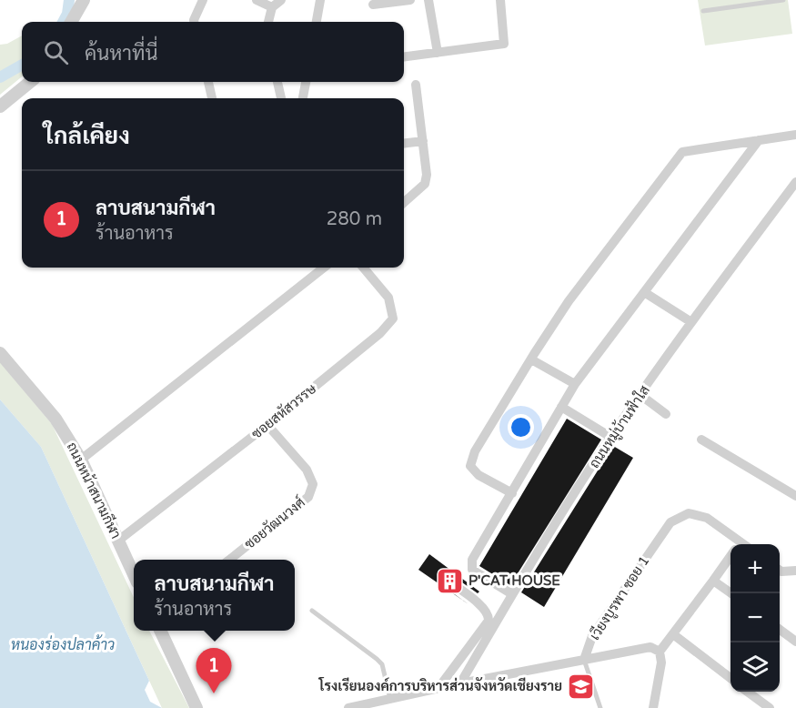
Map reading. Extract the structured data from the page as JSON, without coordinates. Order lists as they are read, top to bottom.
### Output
{
  "streets": {
    "street": [
      "ซอยสหัสวรรษ",
      "ถนนหมู่บ้านฟ้าใส",
      "ถนนหน้าสนามกีฬา",
      "ซอยวัฒนวงศ์",
      "เวียงบูรพา ซอย 1"
    ]
  },
  "crossings": [
    ["ซอยสหัสวรรษ", "ถนนหน้าสนามกีฬา"],
    ["ซอยสหัสวรรษ", "ซอยวัฒนวงศ์"]
  ],
  "water": ["หนองร่องปลาค้าว"],
  "places": {
    "building": ["P'CAT HOUSE"],
    "school or university": ["โรงเรียนองค์การบริหารส่วนจังหวัดเชียงราย"]
  },
  "page": {
    "search": "ค้นหาที่นี่",
    "heading": "ใกล้เคียง",
    "list": [
      {
        "mark": "1",
        "name": "ลาบสนามกีฬา",
        "note": "ร้านอาหาร",
        "value": "280 m"
      }
    ],
    "map_buttons": ["+", "−"],
    "popup": ["ลาบสนามกีฬา", "ร้านอาหาร"],
    "pins": "1"
  }
}
